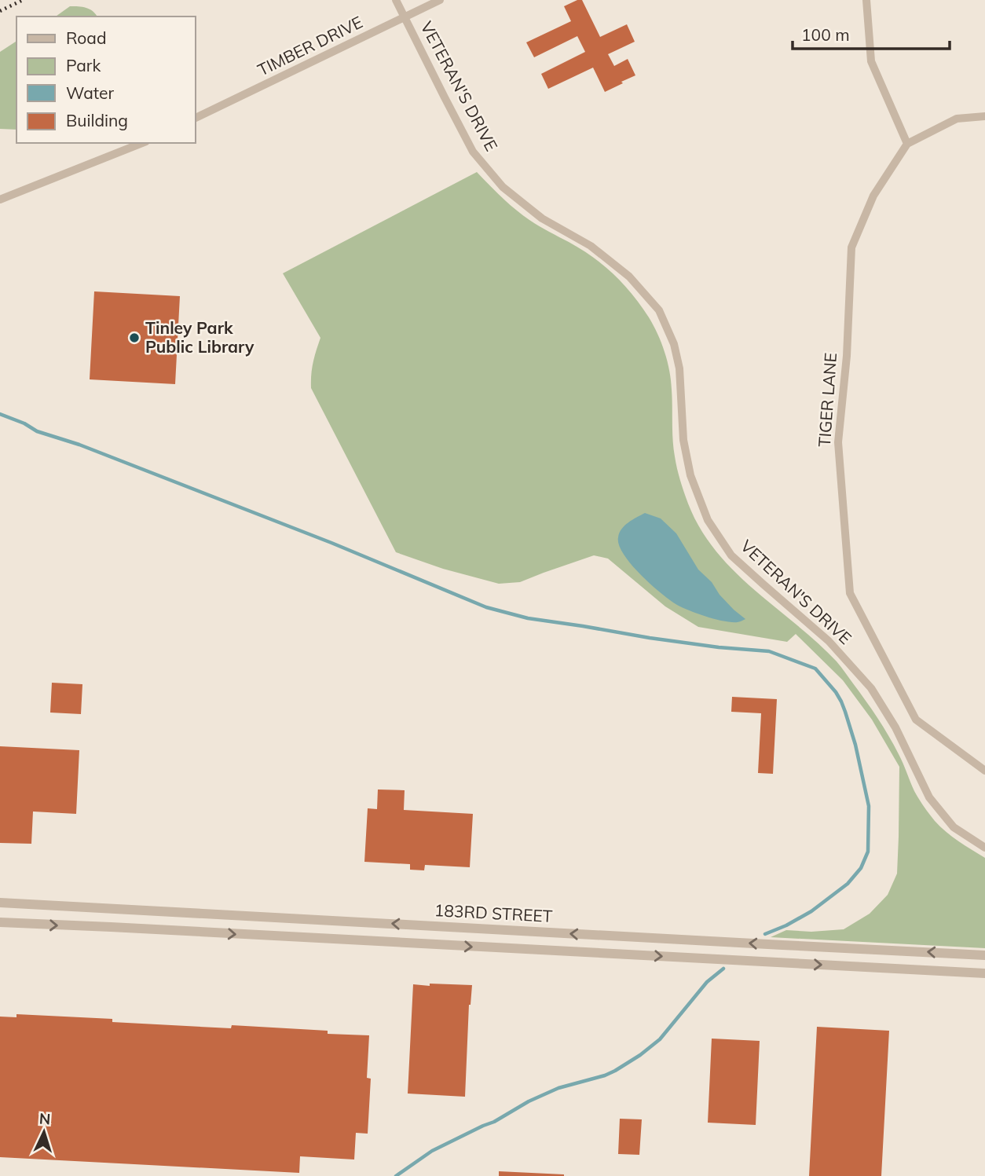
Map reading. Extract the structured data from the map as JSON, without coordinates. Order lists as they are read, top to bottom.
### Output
{
  "streets": {
    "street": [
      "TIMBER DRIVE",
      "VETERAN'S DRIVE",
      "TIGER LANE",
      "183RD STREET"
    ]
  },
  "crossings": [
    ["TIMBER DRIVE", "VETERAN'S DRIVE"]
  ],
  "places": ["Tinley Park Public Library"],
  "legend": [
    "Road",
    "Park",
    "Water",
    "Building"
  ],
  "scale_bar": "100 m",
  "north": "top"
}
